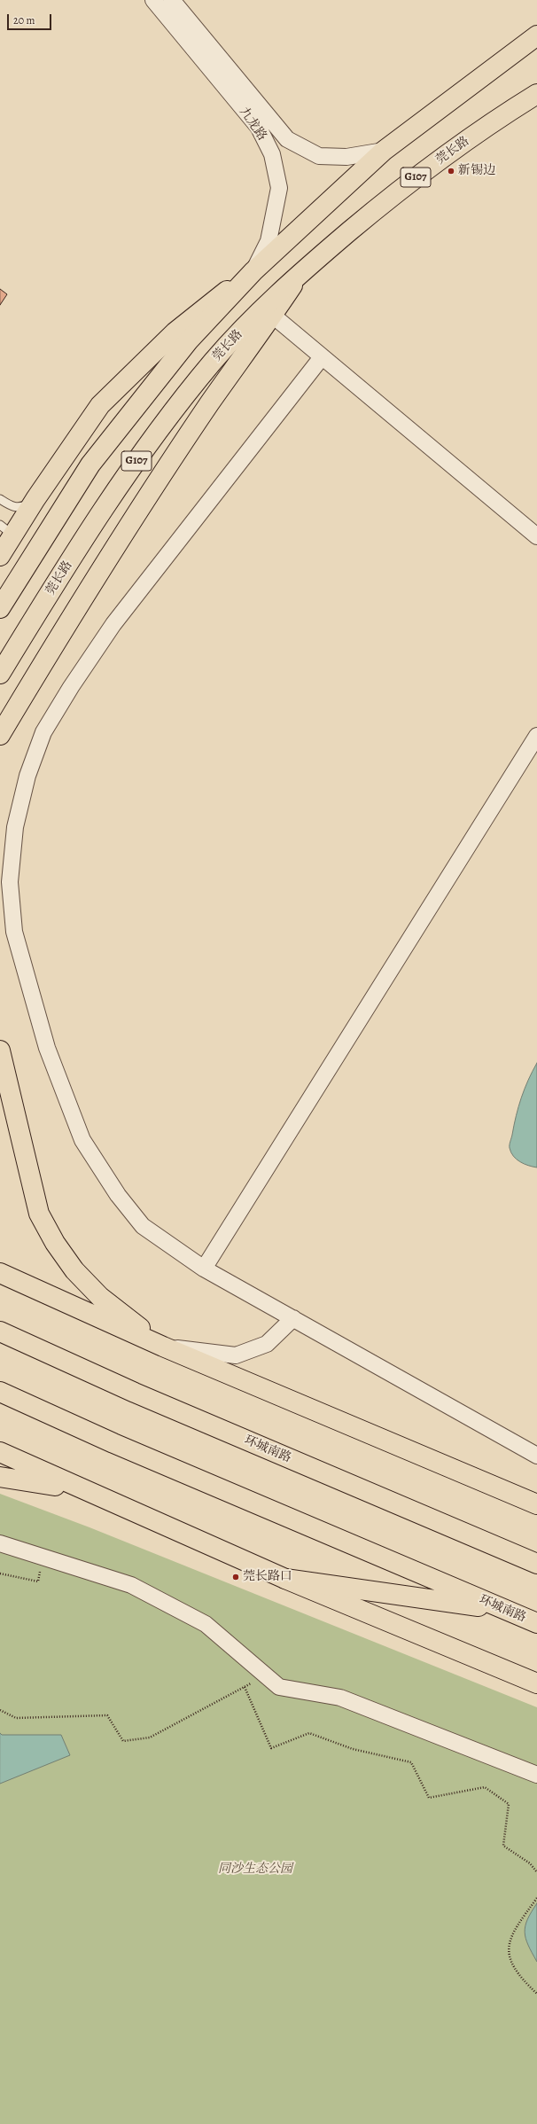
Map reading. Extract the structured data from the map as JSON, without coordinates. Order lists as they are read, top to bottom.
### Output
{
  "streets": {
    "main road": ["莞长路", "G107", "环城南路"],
    "street": ["九龙路"]
  },
  "crossings": [
    ["九龙路", "G107"]
  ],
  "parks": ["同沙生态公园"],
  "places": ["新锡边", "莞长路口"],
  "scale_bar": "20 m"
}
